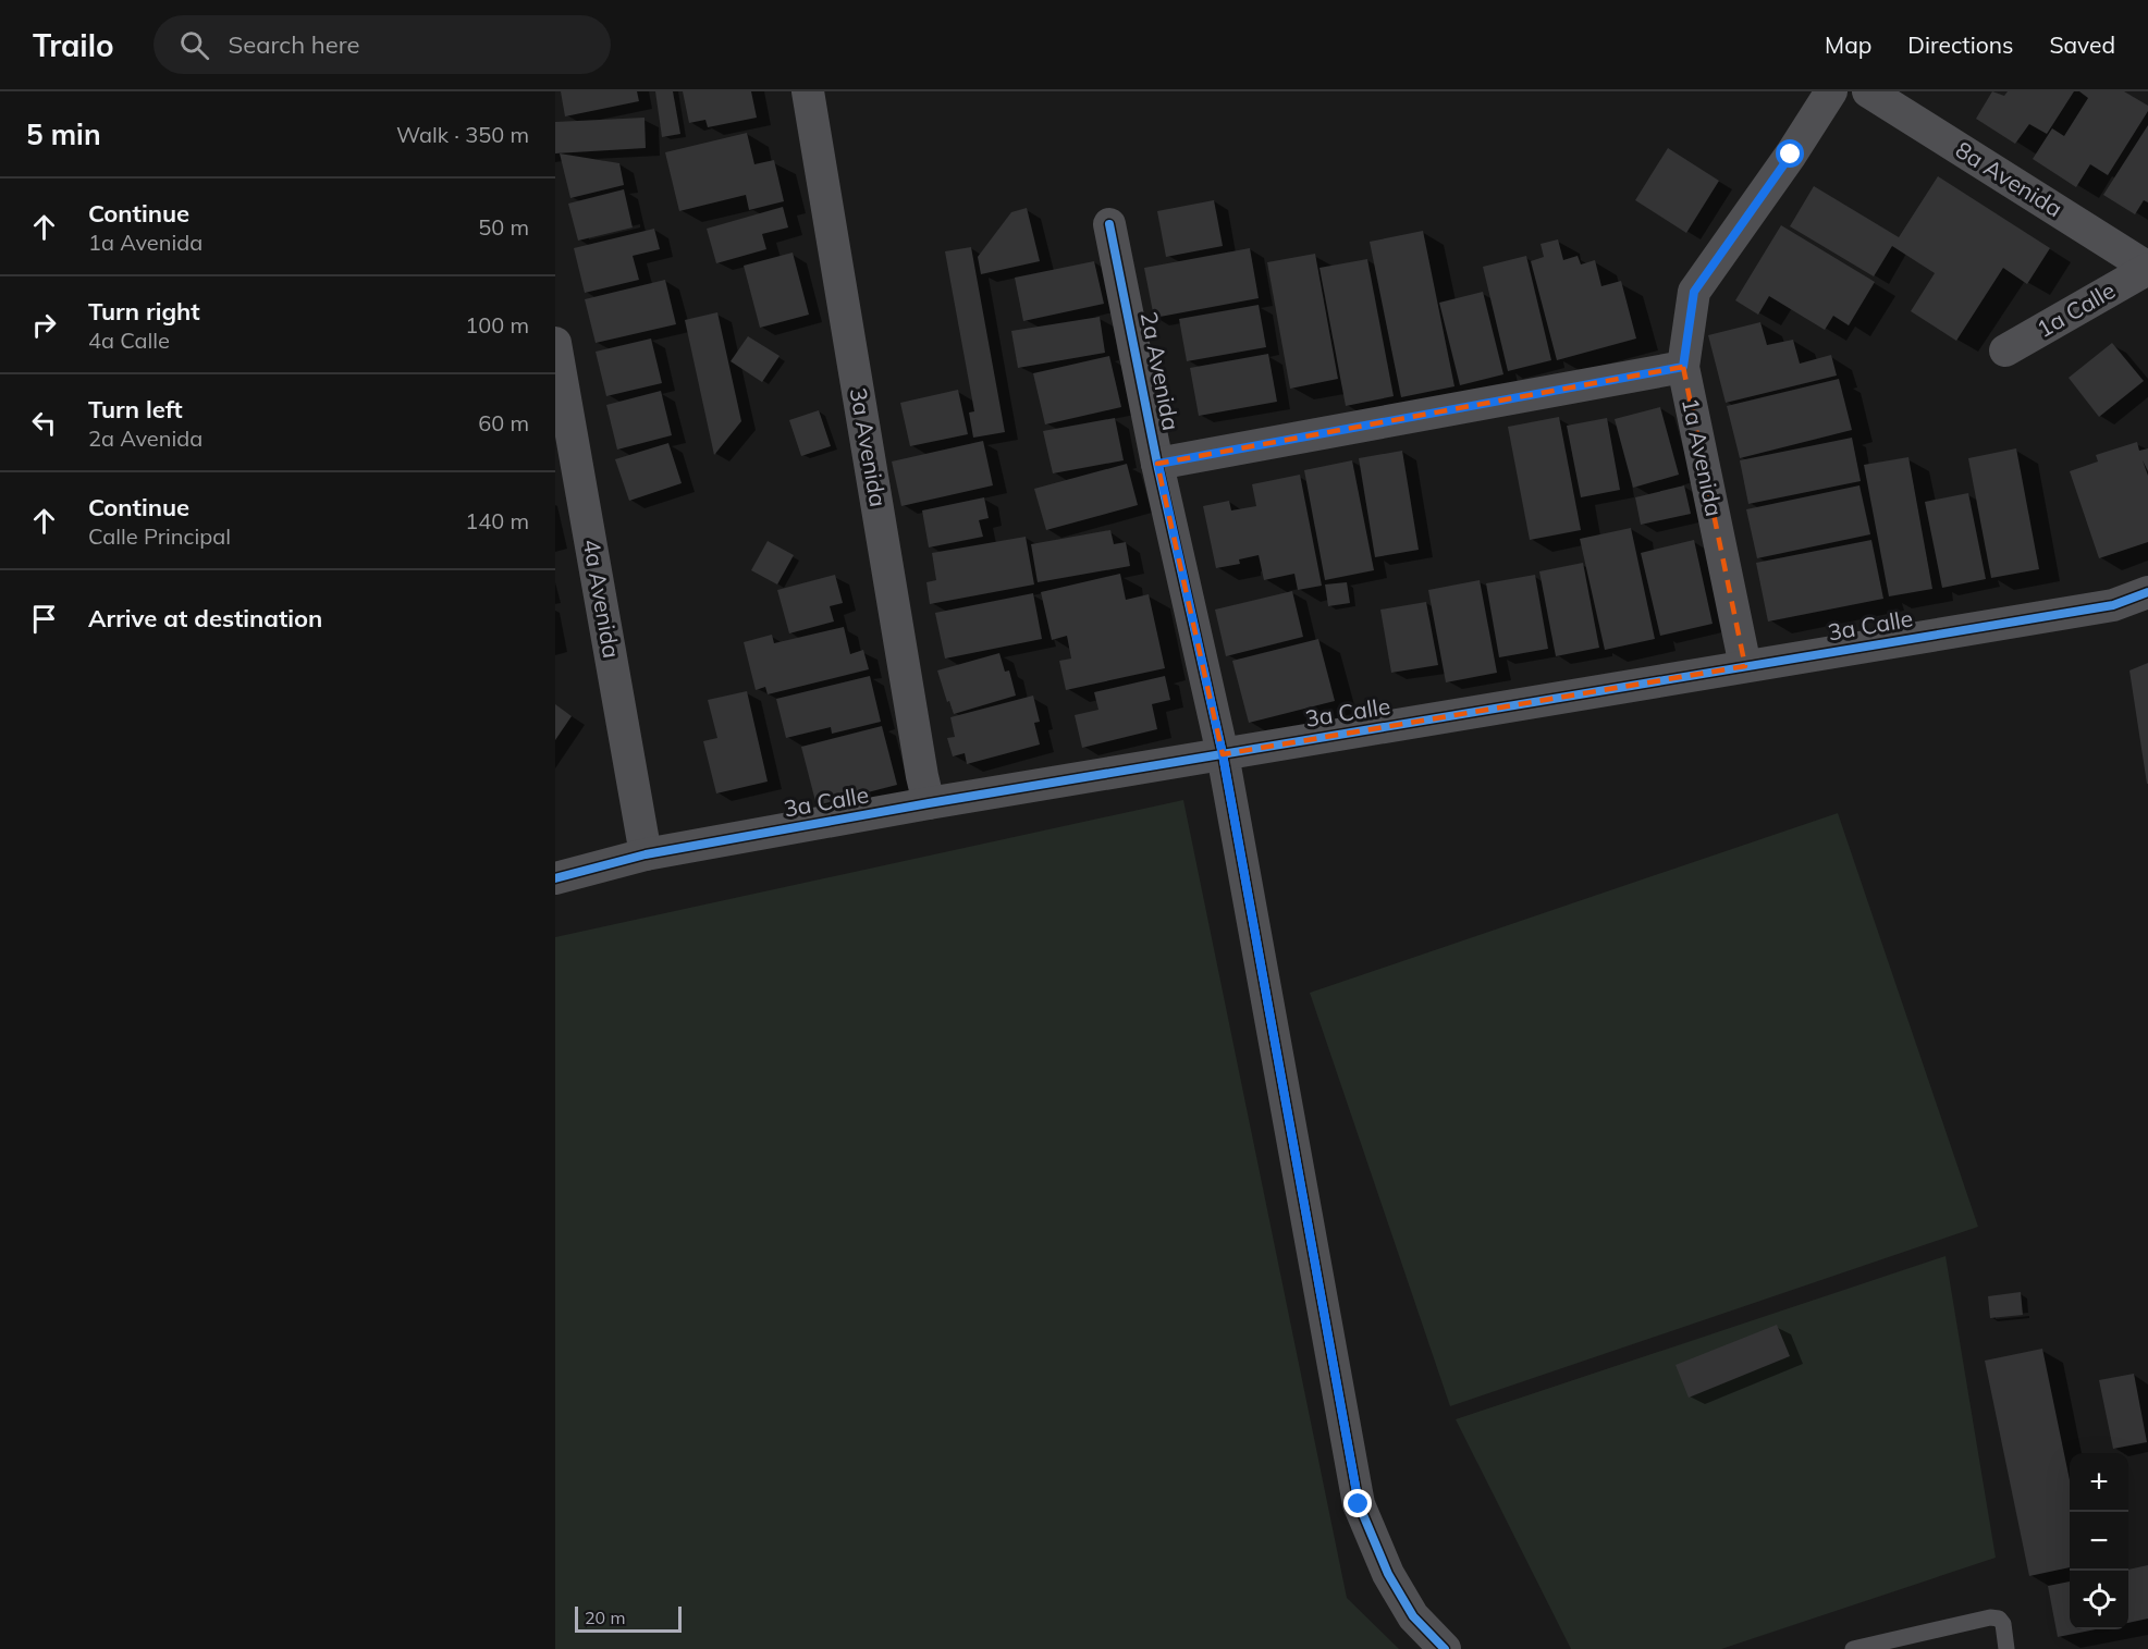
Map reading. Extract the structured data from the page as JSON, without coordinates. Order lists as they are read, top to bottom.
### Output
{
  "streets": {
    "street": [
      "8a Avenida",
      "1a Calle",
      "2a Avenida",
      "3a Avenida",
      "1a Avenida",
      "4a Avenida",
      "3a Calle"
    ]
  },
  "crossings": [
    ["8a Avenida", "1a Calle"],
    ["2a Avenida", "3a Calle"],
    ["3a Avenida", "3a Calle"],
    ["1a Avenida", "3a Calle"],
    ["4a Avenida", "3a Calle"]
  ],
  "scale_bar": "20 m",
  "page": {
    "header": "Trailo",
    "search": "Search here",
    "nav": ["Map", "Directions", "Saved"],
    "heading": ["5 min", "Walk · 350 m"],
    "list": [
      ["Continue", "1a Avenida", "50 m"],
      ["Turn right", "4a Calle", "100 m"],
      ["Turn left", "2a Avenida", "60 m"],
      ["Continue", "Calle Principal", "140 m"],
      "Arrive at destination"
    ],
    "map_buttons": ["+", "−"],
    "scale": "20 m"
  }
}
